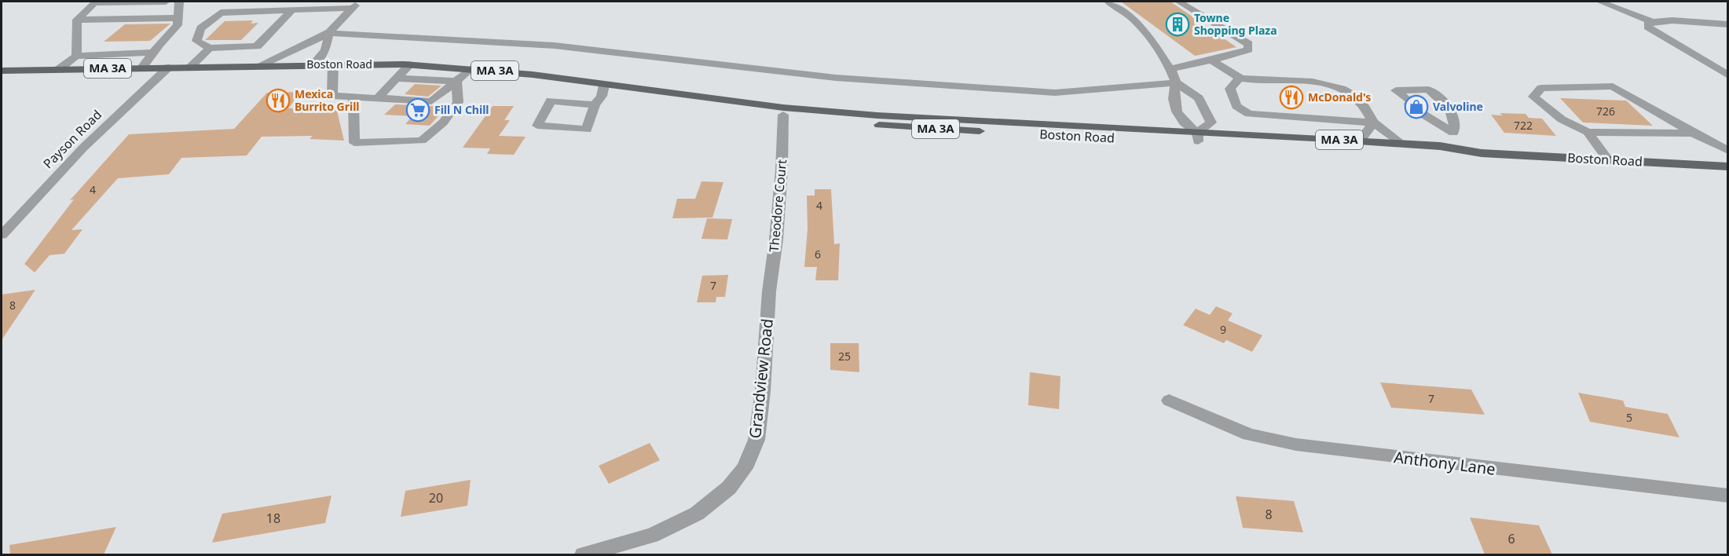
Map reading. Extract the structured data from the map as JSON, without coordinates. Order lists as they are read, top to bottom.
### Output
{
  "streets": {
    "main road": ["Boston Road", "MA 3A"],
    "street": [
      "Payson Road",
      "Theodore Court",
      "Grandview Road",
      "Anthony Lane"
    ]
  },
  "crossings": [
    ["Boston Road", "Payson Road"],
    ["Boston Road", "Theodore Court"],
    ["Theodore Court", "Grandview Road"]
  ],
  "places": {
    "building": ["Towne Shopping Plaza"],
    "restaurant": ["McDonald's", "Mexica Burrito Grill"],
    "shop": ["Valvoline"],
    "supermarket": ["Fill N Chill"]
  },
  "house_numbers": [
    "726",
    "722",
    "4",
    "4",
    "6",
    "7",
    "8",
    "9",
    "25",
    "7",
    "5",
    "20",
    "8",
    "18",
    "6"
  ]
}
